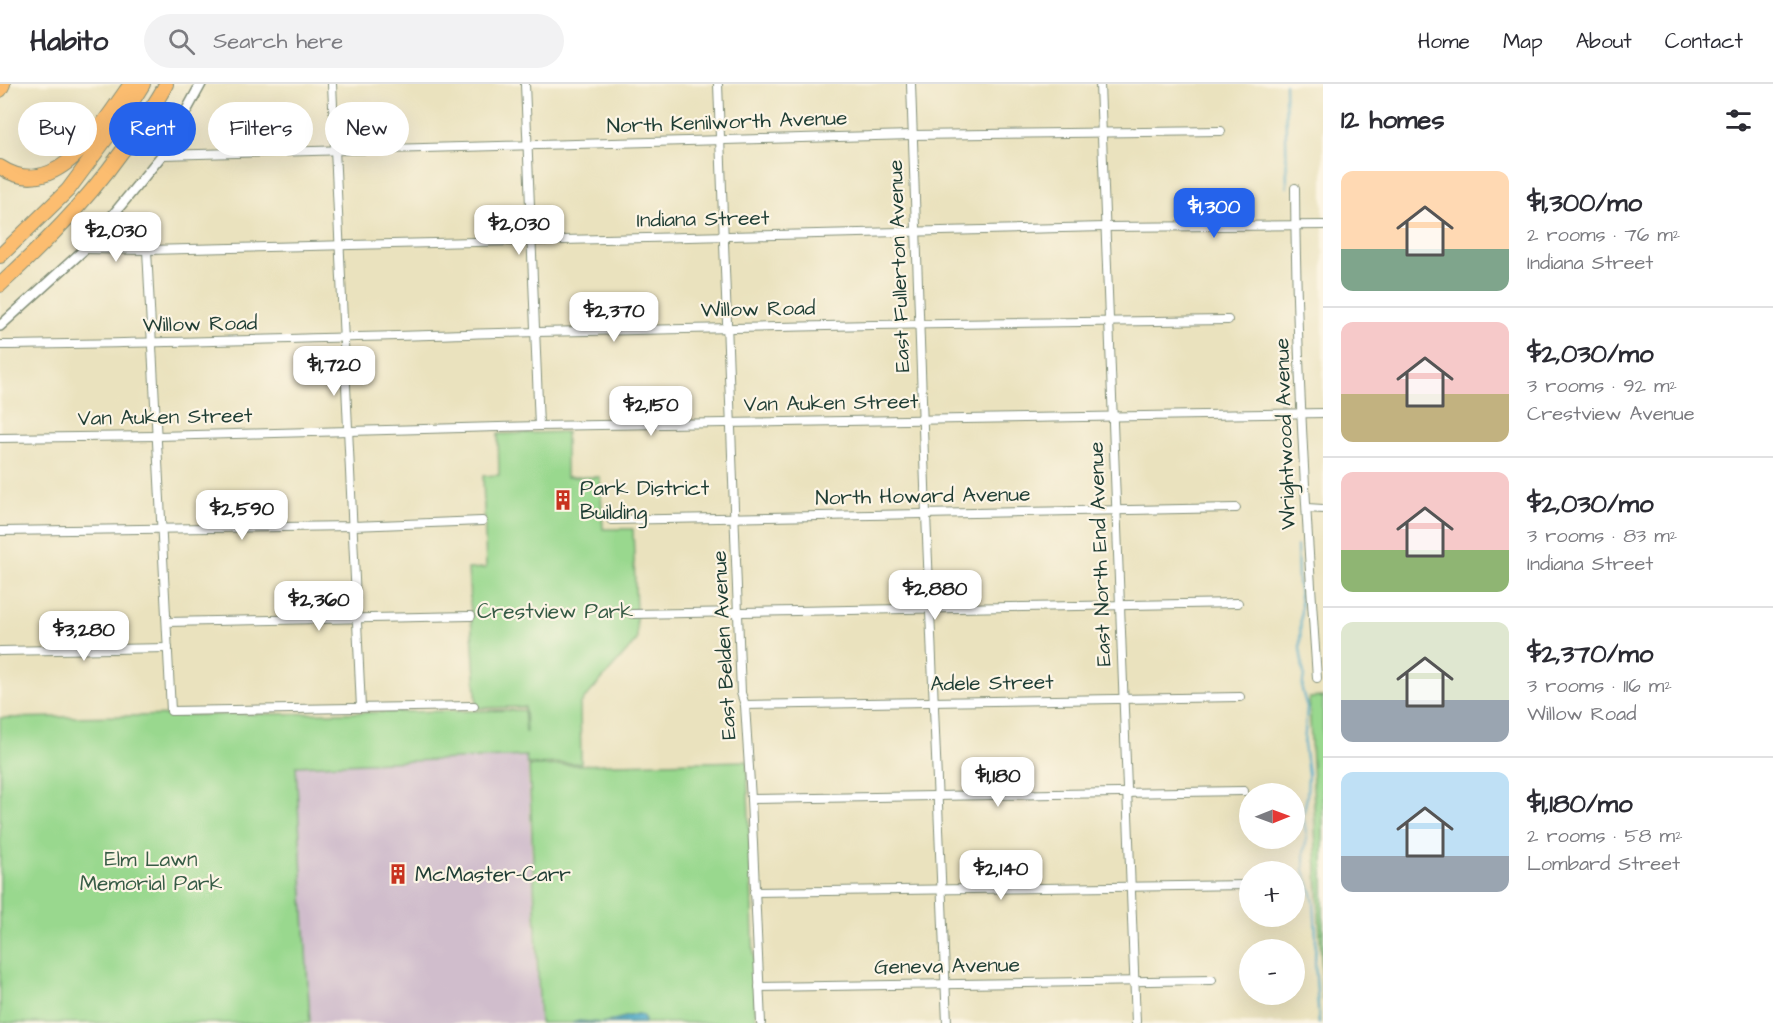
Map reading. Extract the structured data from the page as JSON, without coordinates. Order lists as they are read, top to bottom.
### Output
{
  "streets": {
    "street": [
      "North Kenilworth Avenue",
      "Indiana Street",
      "East Fullerton Avenue",
      "Willow Road",
      "Van Auken Street",
      "Wrightwood Avenue",
      "North Howard Avenue",
      "East North End Avenue",
      "East Belden Avenue",
      "Adele Street",
      "Geneva Avenue"
    ]
  },
  "crossings": [
    ["North Kenilworth Avenue", "East Fullerton Avenue"],
    ["North Kenilworth Avenue", "East North End Avenue"],
    ["North Kenilworth Avenue", "East Belden Avenue"],
    ["Indiana Street", "East Fullerton Avenue"],
    ["Indiana Street", "Wrightwood Avenue"],
    ["Indiana Street", "East North End Avenue"],
    ["Indiana Street", "East Belden Avenue"],
    ["East Fullerton Avenue", "Willow Road"],
    ["East Fullerton Avenue", "Van Auken Street"],
    ["East Fullerton Avenue", "North Howard Avenue"],
    ["East Fullerton Avenue", "Adele Street"],
    ["East Fullerton Avenue", "Geneva Avenue"],
    ["Willow Road", "East North End Avenue"],
    ["Willow Road", "East Belden Avenue"],
    ["Van Auken Street", "Wrightwood Avenue"],
    ["Van Auken Street", "East North End Avenue"],
    ["Van Auken Street", "East Belden Avenue"],
    ["North Howard Avenue", "East North End Avenue"],
    ["North Howard Avenue", "East Belden Avenue"],
    ["East North End Avenue", "Adele Street"],
    ["East North End Avenue", "Geneva Avenue"],
    ["East Belden Avenue", "Adele Street"],
    ["East Belden Avenue", "Geneva Avenue"]
  ],
  "parks": ["Crestview Park", "Elm Lawn Memorial Park"],
  "places": {
    "building": ["Park District Building", "McMaster-Carr"]
  },
  "north": "right",
  "page": {
    "header": "Habito",
    "search": "Search here",
    "nav": [
      "Home",
      "Map",
      "About",
      "Contact"
    ],
    "heading": "12 homes",
    "chip": [
      "Buy",
      "Rent",
      "Filters",
      "New"
    ],
    "list": [
      {
        "name": "$1,300/mo",
        "note": "2 rooms · 76 m² · Indiana Street"
      },
      {
        "name": "$2,030/mo",
        "note": "3 rooms · 92 m² · Crestview Avenue"
      },
      {
        "name": "$2,030/mo",
        "note": "3 rooms · 83 m² · Indiana Street"
      },
      {
        "name": "$2,370/mo",
        "note": "3 rooms · 116 m² · Willow Road"
      },
      {
        "name": "$1,180/mo",
        "note": "2 rooms · 58 m² · Lombard Street"
      }
    ],
    "price": [
      "$1,300",
      "$2,030",
      "$2,030",
      "$2,370",
      "$1,720",
      "$2,150",
      "$2,590",
      "$2,880",
      "$2,360",
      "$3,280",
      "$1,180",
      "$2,140"
    ],
    "map_buttons": ["+", "−"]
  }
}
